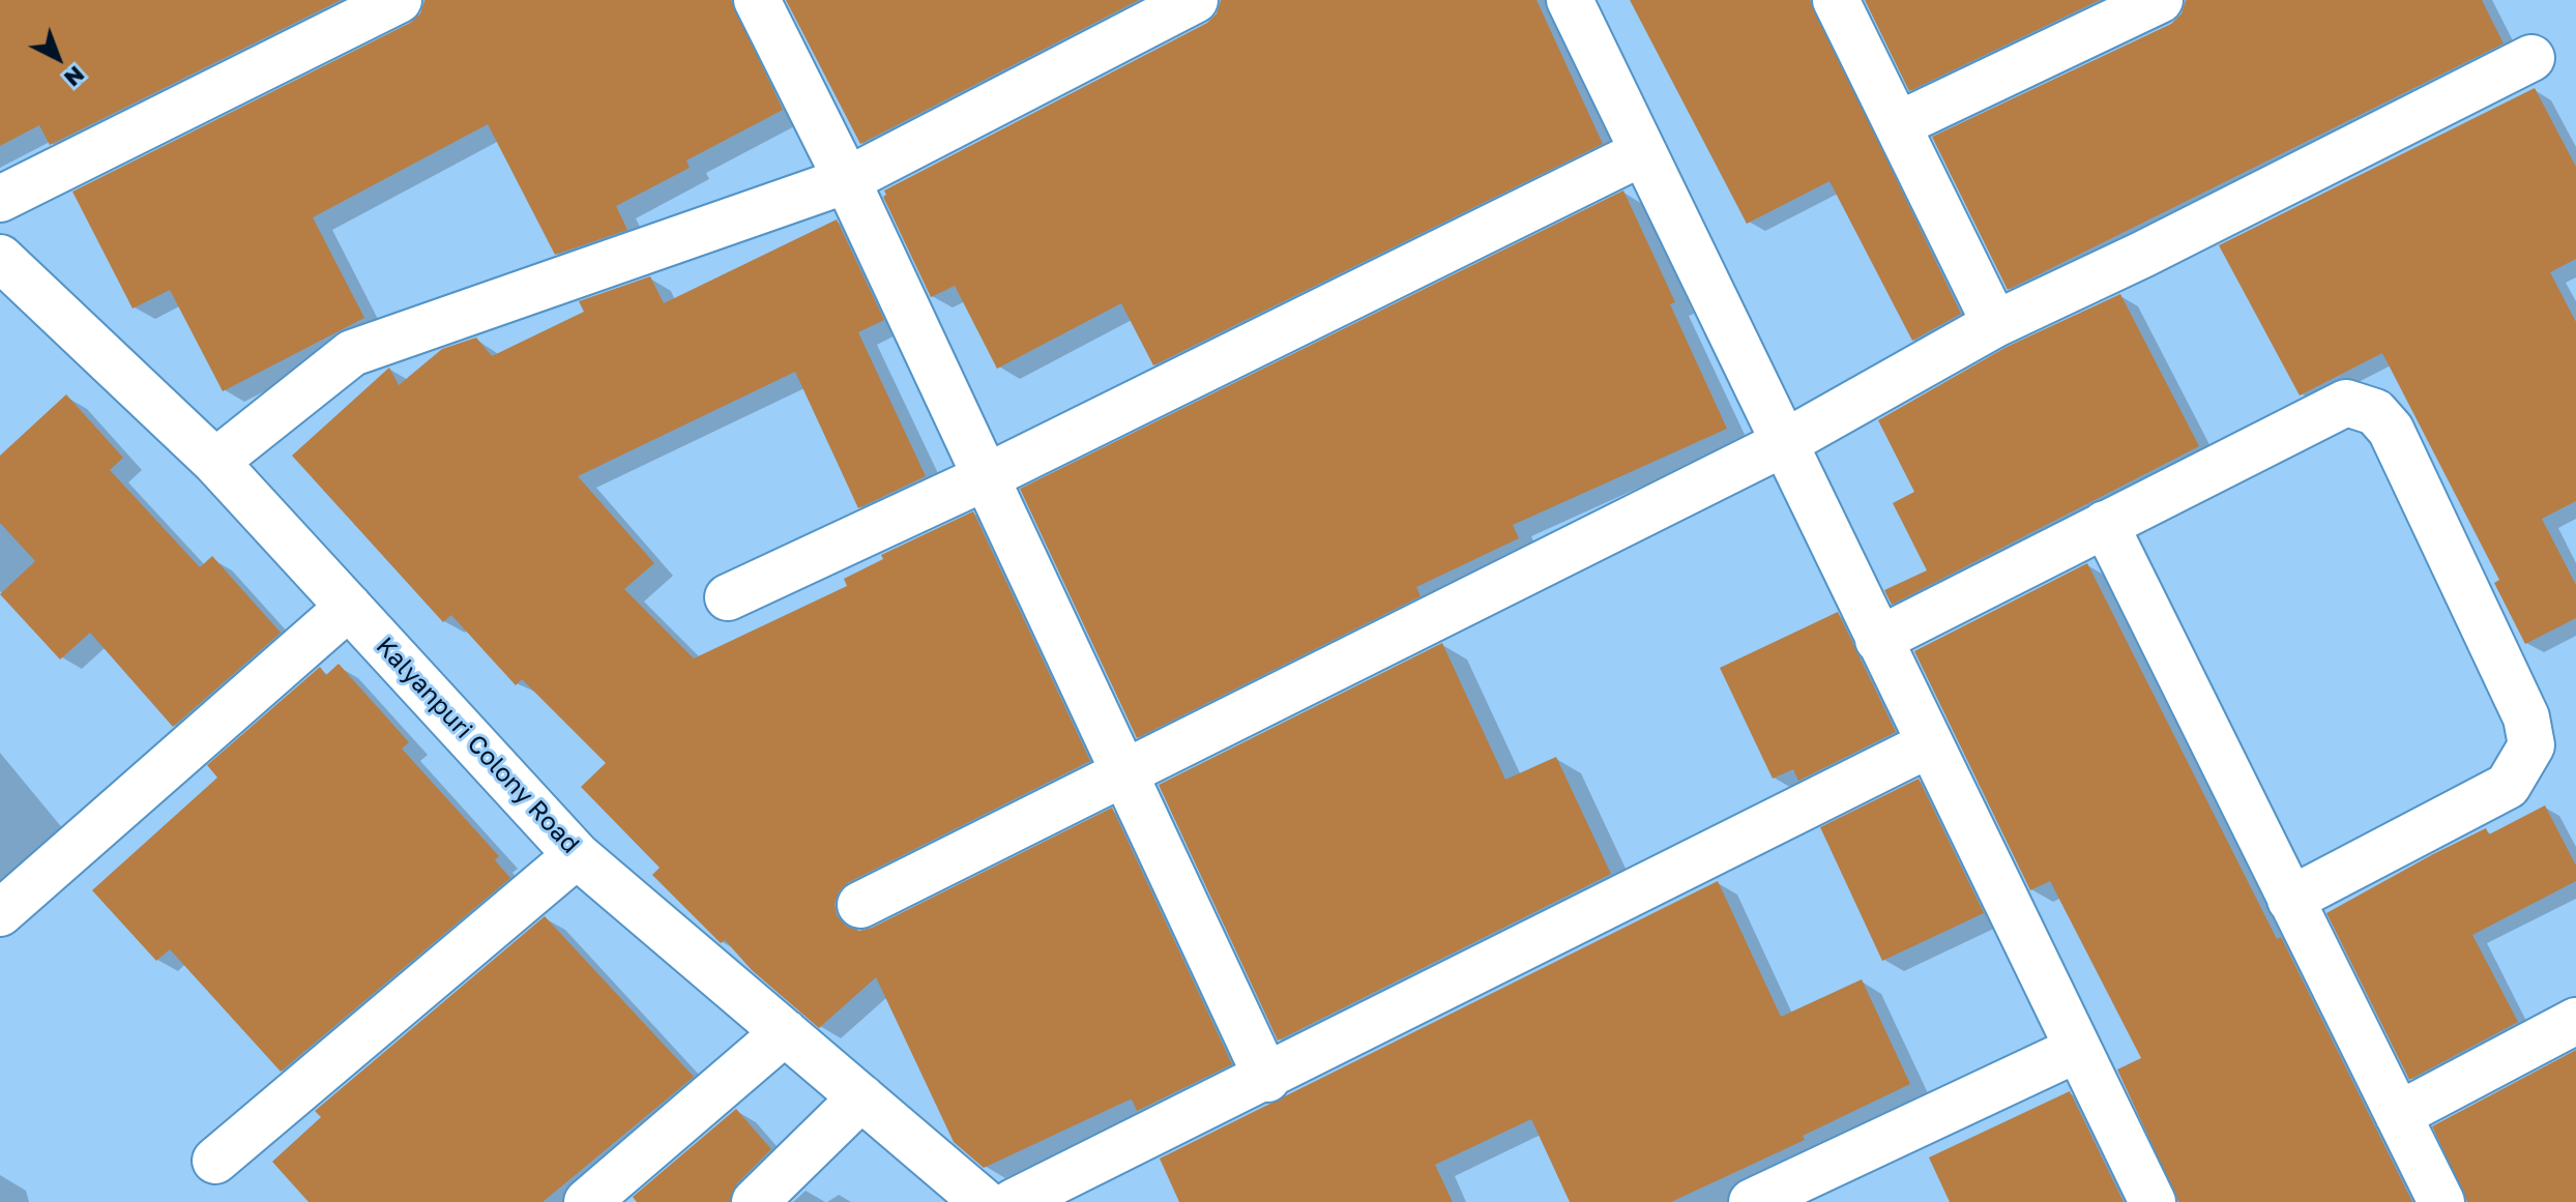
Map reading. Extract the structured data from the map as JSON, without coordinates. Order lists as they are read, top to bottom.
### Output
{
  "streets": {
    "street": ["Kalyanpuri Colony Road"]
  },
  "north": "bottom right"
}
